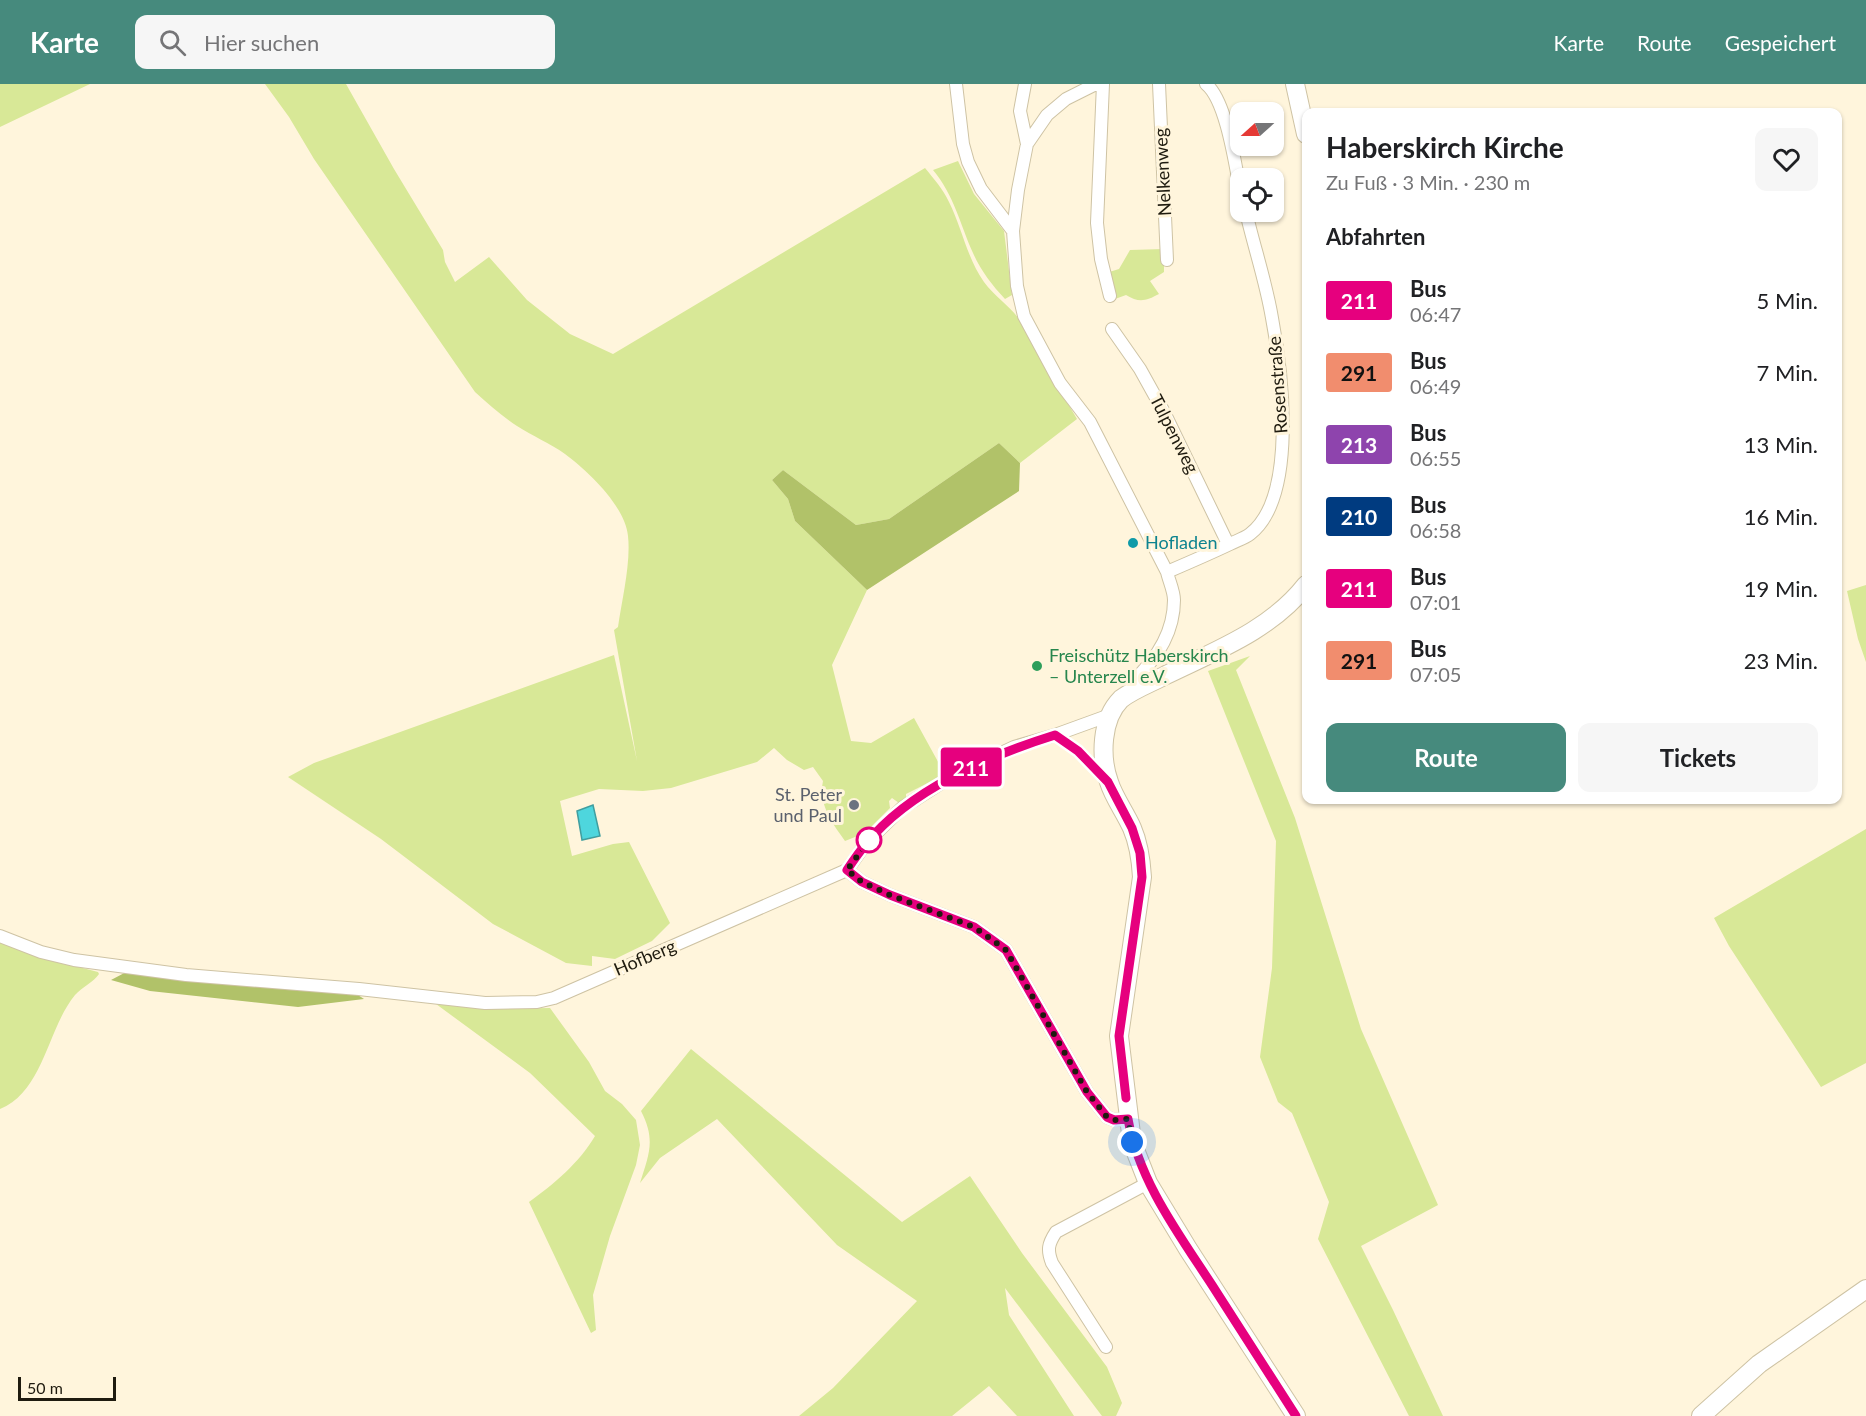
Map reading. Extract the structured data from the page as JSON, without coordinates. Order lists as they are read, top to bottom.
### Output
{
  "streets": {
    "street": [
      "Nelkenweg",
      "Rosenstraße",
      "Tulpenweg",
      "Hofberg"
    ]
  },
  "crossings": [
    ["Rosenstraße", "Tulpenweg"]
  ],
  "places": ["Hofladen", "Freischütz Haberskirch – Unterzell e.V.", "St. Peter und Paul"],
  "lines": ["bus line 211"],
  "scale_bar": "50 m",
  "north": "left",
  "page": {
    "header": "Karte",
    "search": "Hier suchen",
    "nav": ["Karte", "Route", "Gespeichert"],
    "on_map": "211",
    "heading": [
      ["Haberskirch Kirche", "Zu Fuß · 3 Min. · 230 m"],
      "Abfahrten"
    ],
    "list": [
      {
        "mark": "211",
        "name": "Bus",
        "note": "06:47",
        "value": "5 Min."
      },
      {
        "mark": "291",
        "name": "Bus",
        "note": "06:49",
        "value": "7 Min."
      },
      {
        "mark": "213",
        "name": "Bus",
        "note": "06:55",
        "value": "13 Min."
      },
      {
        "mark": "210",
        "name": "Bus",
        "note": "06:58",
        "value": "16 Min."
      },
      {
        "mark": "211",
        "name": "Bus",
        "note": "07:01",
        "value": "19 Min."
      },
      {
        "mark": "291",
        "name": "Bus",
        "note": "07:05",
        "value": "23 Min."
      }
    ],
    "buttons": ["Route", "Tickets"],
    "scale": "50 m"
  }
}
